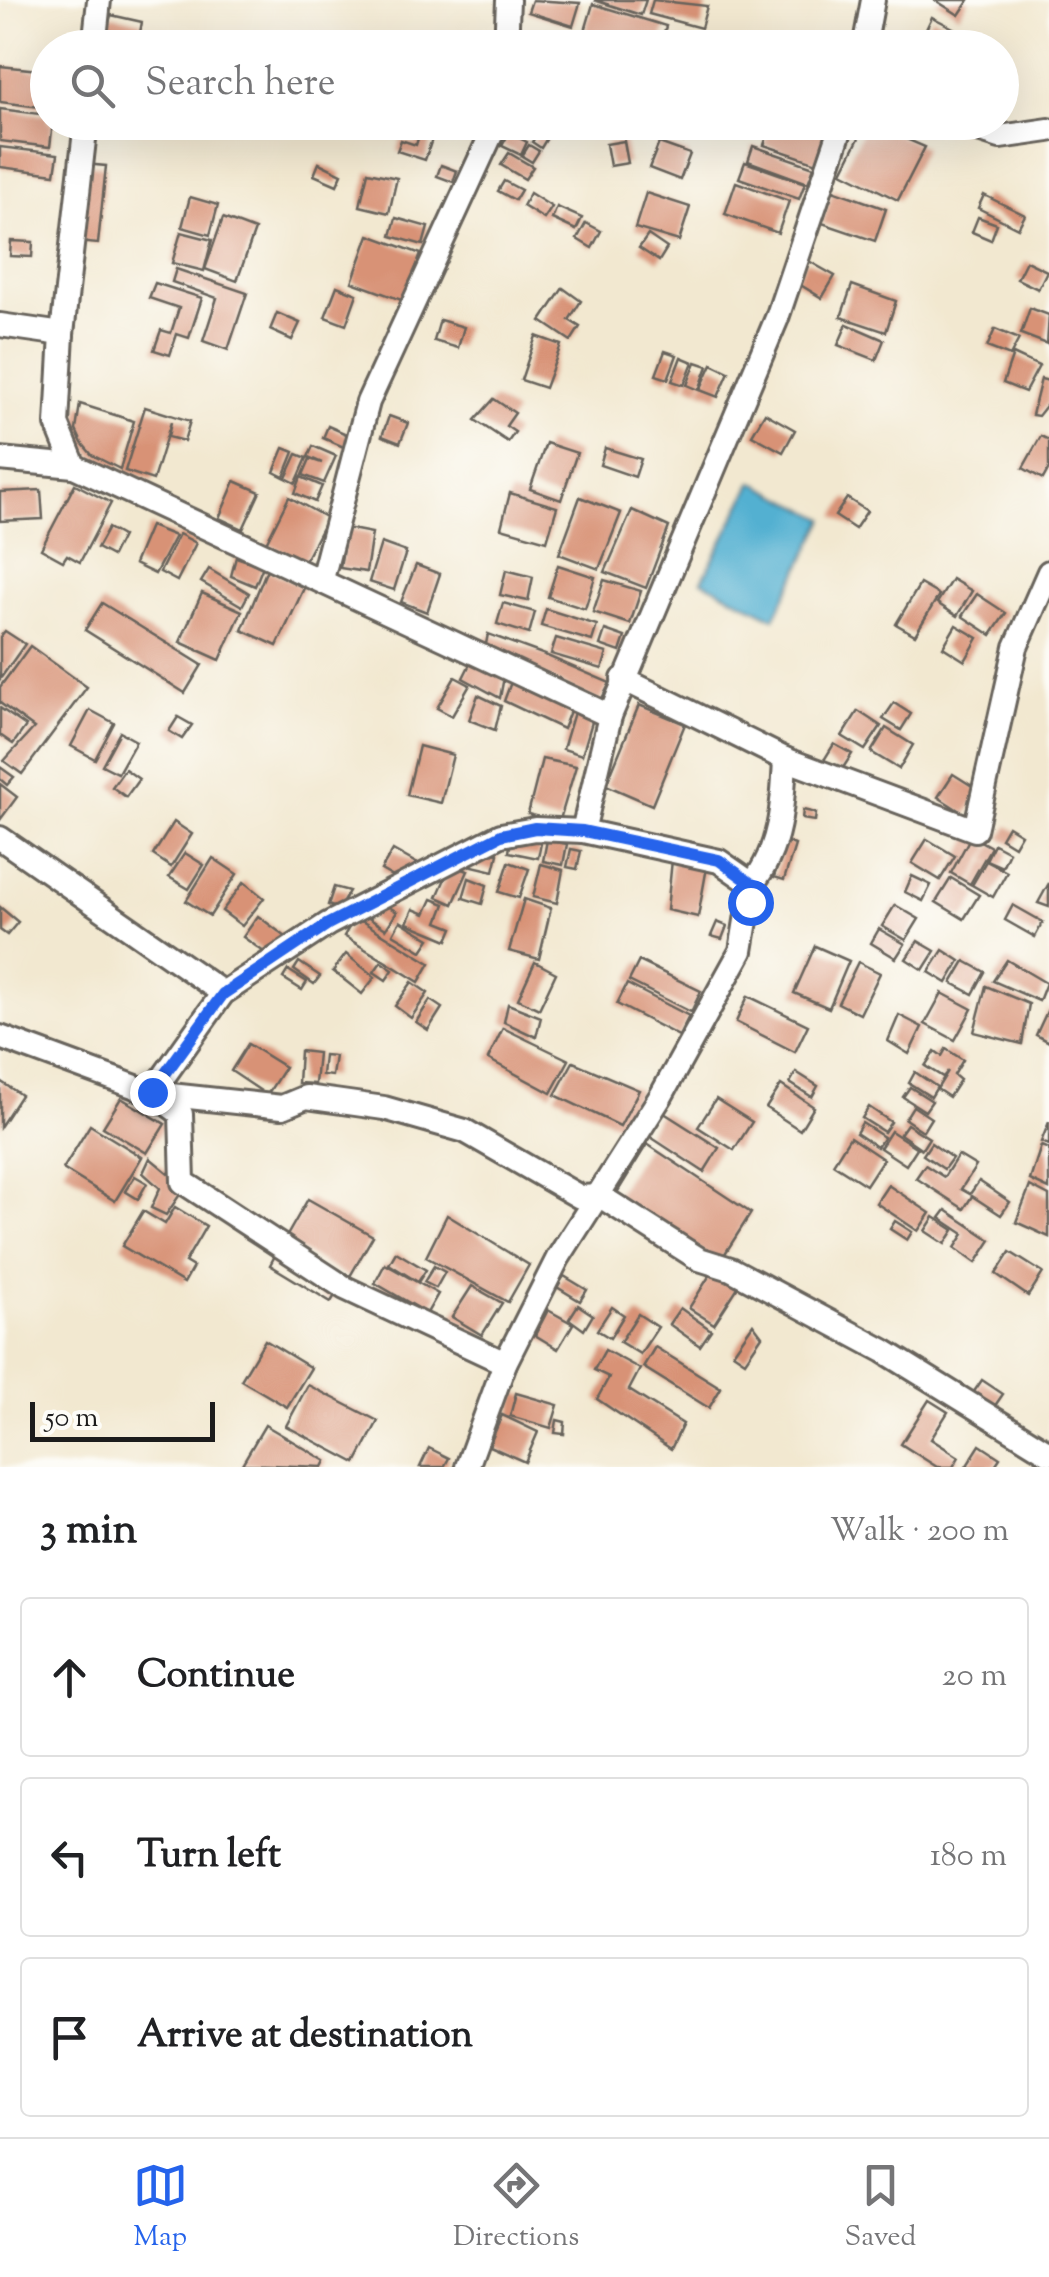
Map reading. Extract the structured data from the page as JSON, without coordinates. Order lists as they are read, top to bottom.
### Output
{
  "scale_bar": "50 m",
  "page": {
    "search": "Search here",
    "scale": "50 m",
    "heading": ["3 min", "Walk · 200 m"],
    "list": [
      ["Continue", "20 m"],
      ["Turn left", "180 m"],
      "Arrive at destination"
    ],
    "nav": ["Map", "Directions", "Saved"]
  }
}
